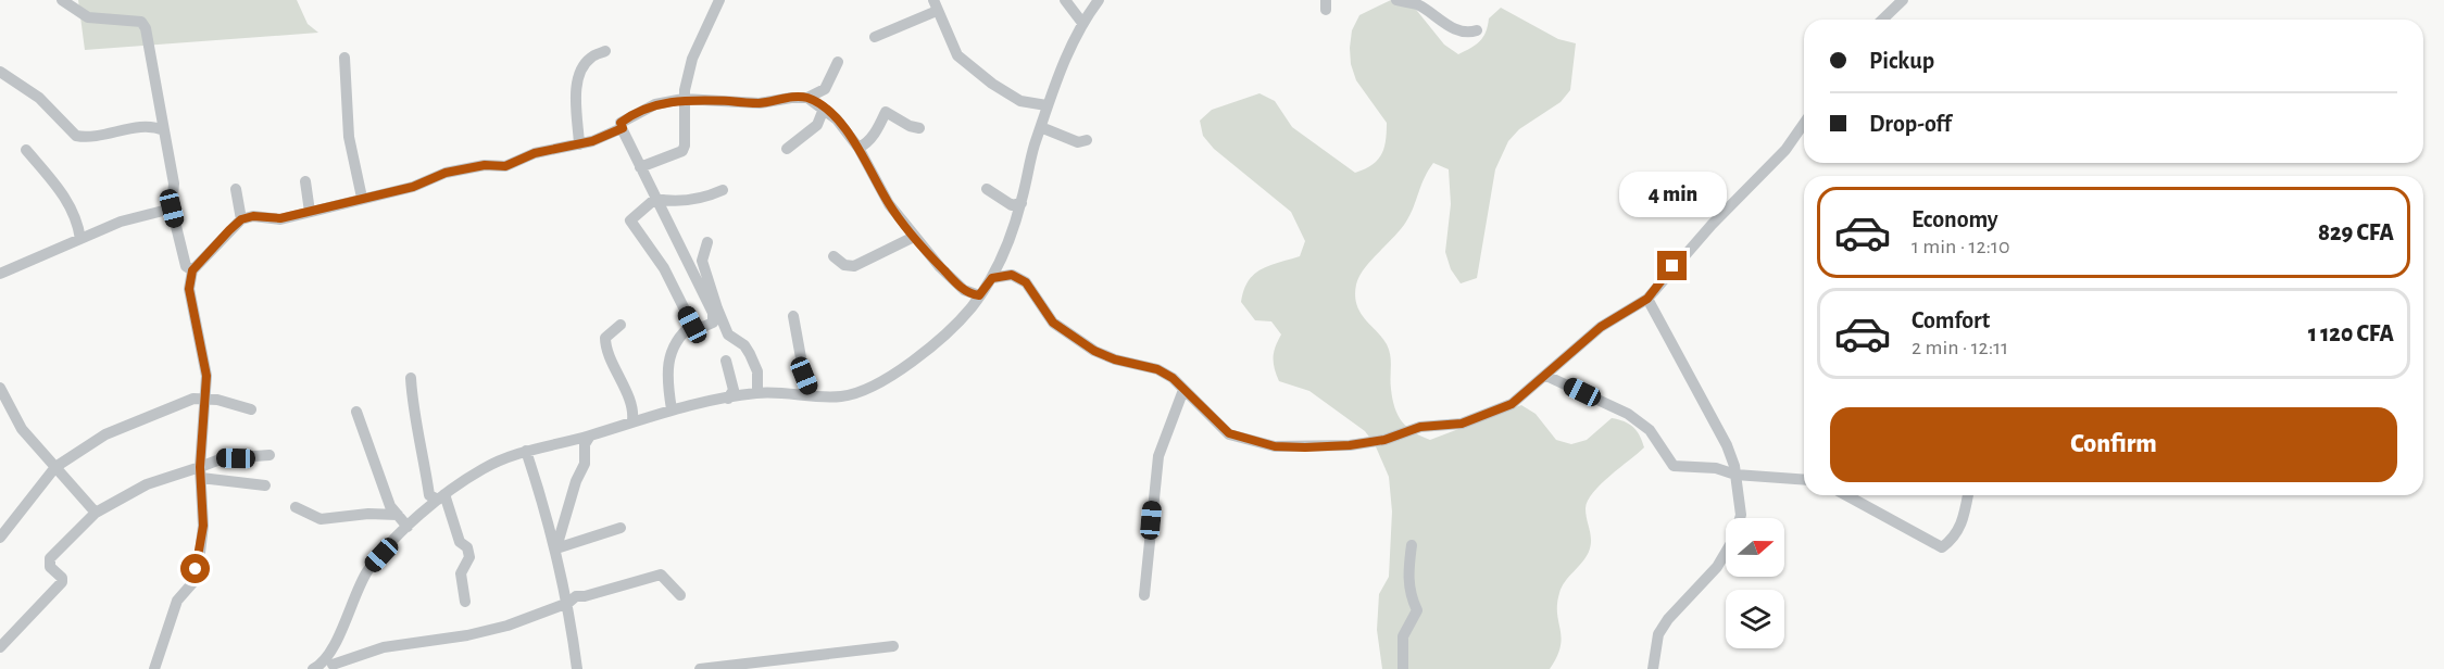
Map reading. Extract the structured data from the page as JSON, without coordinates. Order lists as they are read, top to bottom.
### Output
{
  "north": "right",
  "page": {
    "banner": ["Pickup", "Drop-off"],
    "bubble": "4 min",
    "list": [
      {
        "name": "Economy",
        "note": "1 min · 12:10",
        "value": "829 CFA"
      },
      {
        "name": "Comfort",
        "note": "2 min · 12:11",
        "value": "1 120 CFA"
      }
    ],
    "buttons": "Confirm"
  }
}
